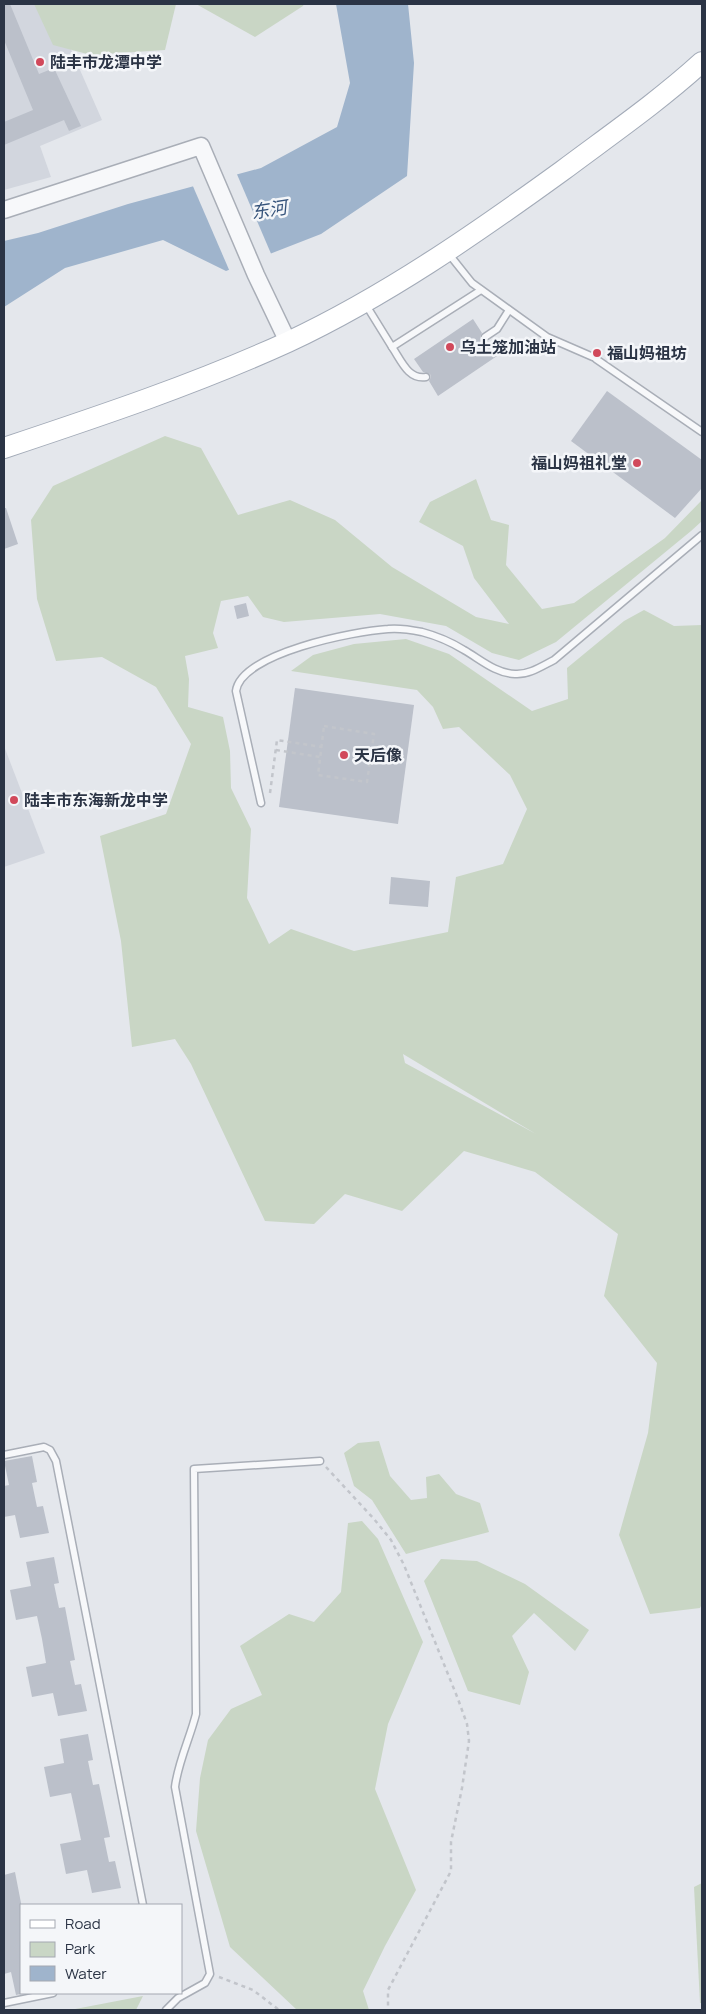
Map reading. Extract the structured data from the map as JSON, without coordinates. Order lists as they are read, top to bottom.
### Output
{
  "water": ["东河"],
  "places": [
    "陆丰市龙潭中学",
    "乌土笼加油站",
    "福山妈祖坊",
    "福山妈祖礼堂",
    "天后像",
    "陆丰市东海新龙中学"
  ],
  "legend": ["Road", "Park", "Water"]
}
